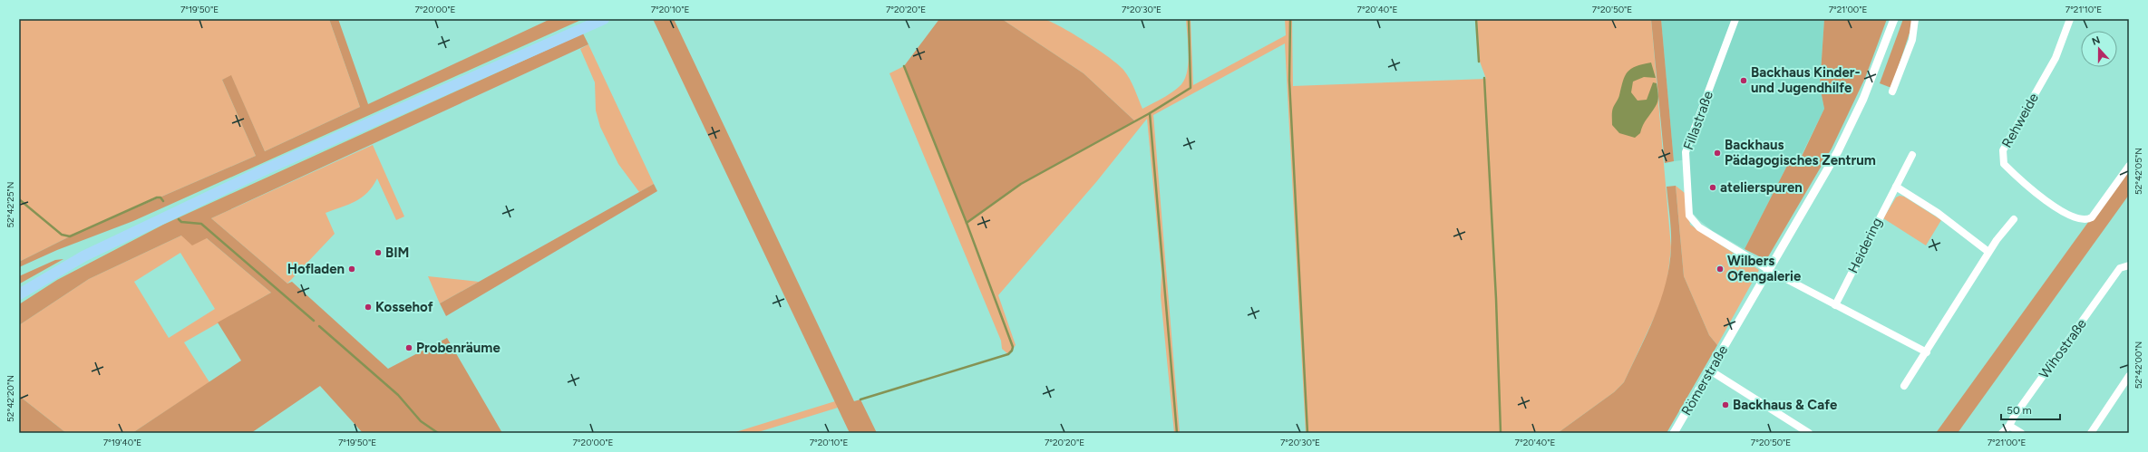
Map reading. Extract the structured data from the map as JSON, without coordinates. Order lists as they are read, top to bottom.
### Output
{
  "streets": {
    "street": [
      "Fillastraße",
      "Rehweide",
      "Heidering",
      "Wihostraße",
      "Römerstraße"
    ]
  },
  "crossings": [
    ["Fillastraße", "Römerstraße"]
  ],
  "places": [
    "Backhaus Kinder- und Jugendhilfe",
    "Backhaus Pädagogisches Zentrum",
    "atelierspuren",
    "BIM",
    "Hofladen",
    "Wilbers Ofengalerie",
    "Kossehof",
    "Probenräume",
    "Backhaus & Cafe"
  ],
  "scale_bar": "50 m",
  "north": "top",
  "coordinates": [
    "7°19'50\"E",
    "7°20'00\"E",
    "7°20'10\"E",
    "7°20'20\"E",
    "7°20'30\"E",
    "7°20'40\"E",
    "7°20'50\"E",
    "7°21'00\"E",
    "7°21'10\"E",
    "52°42'05\"N",
    "52°42'25\"N",
    "52°42'00\"N",
    "52°42'20\"N",
    "7°19'40\"E"
  ]
}
